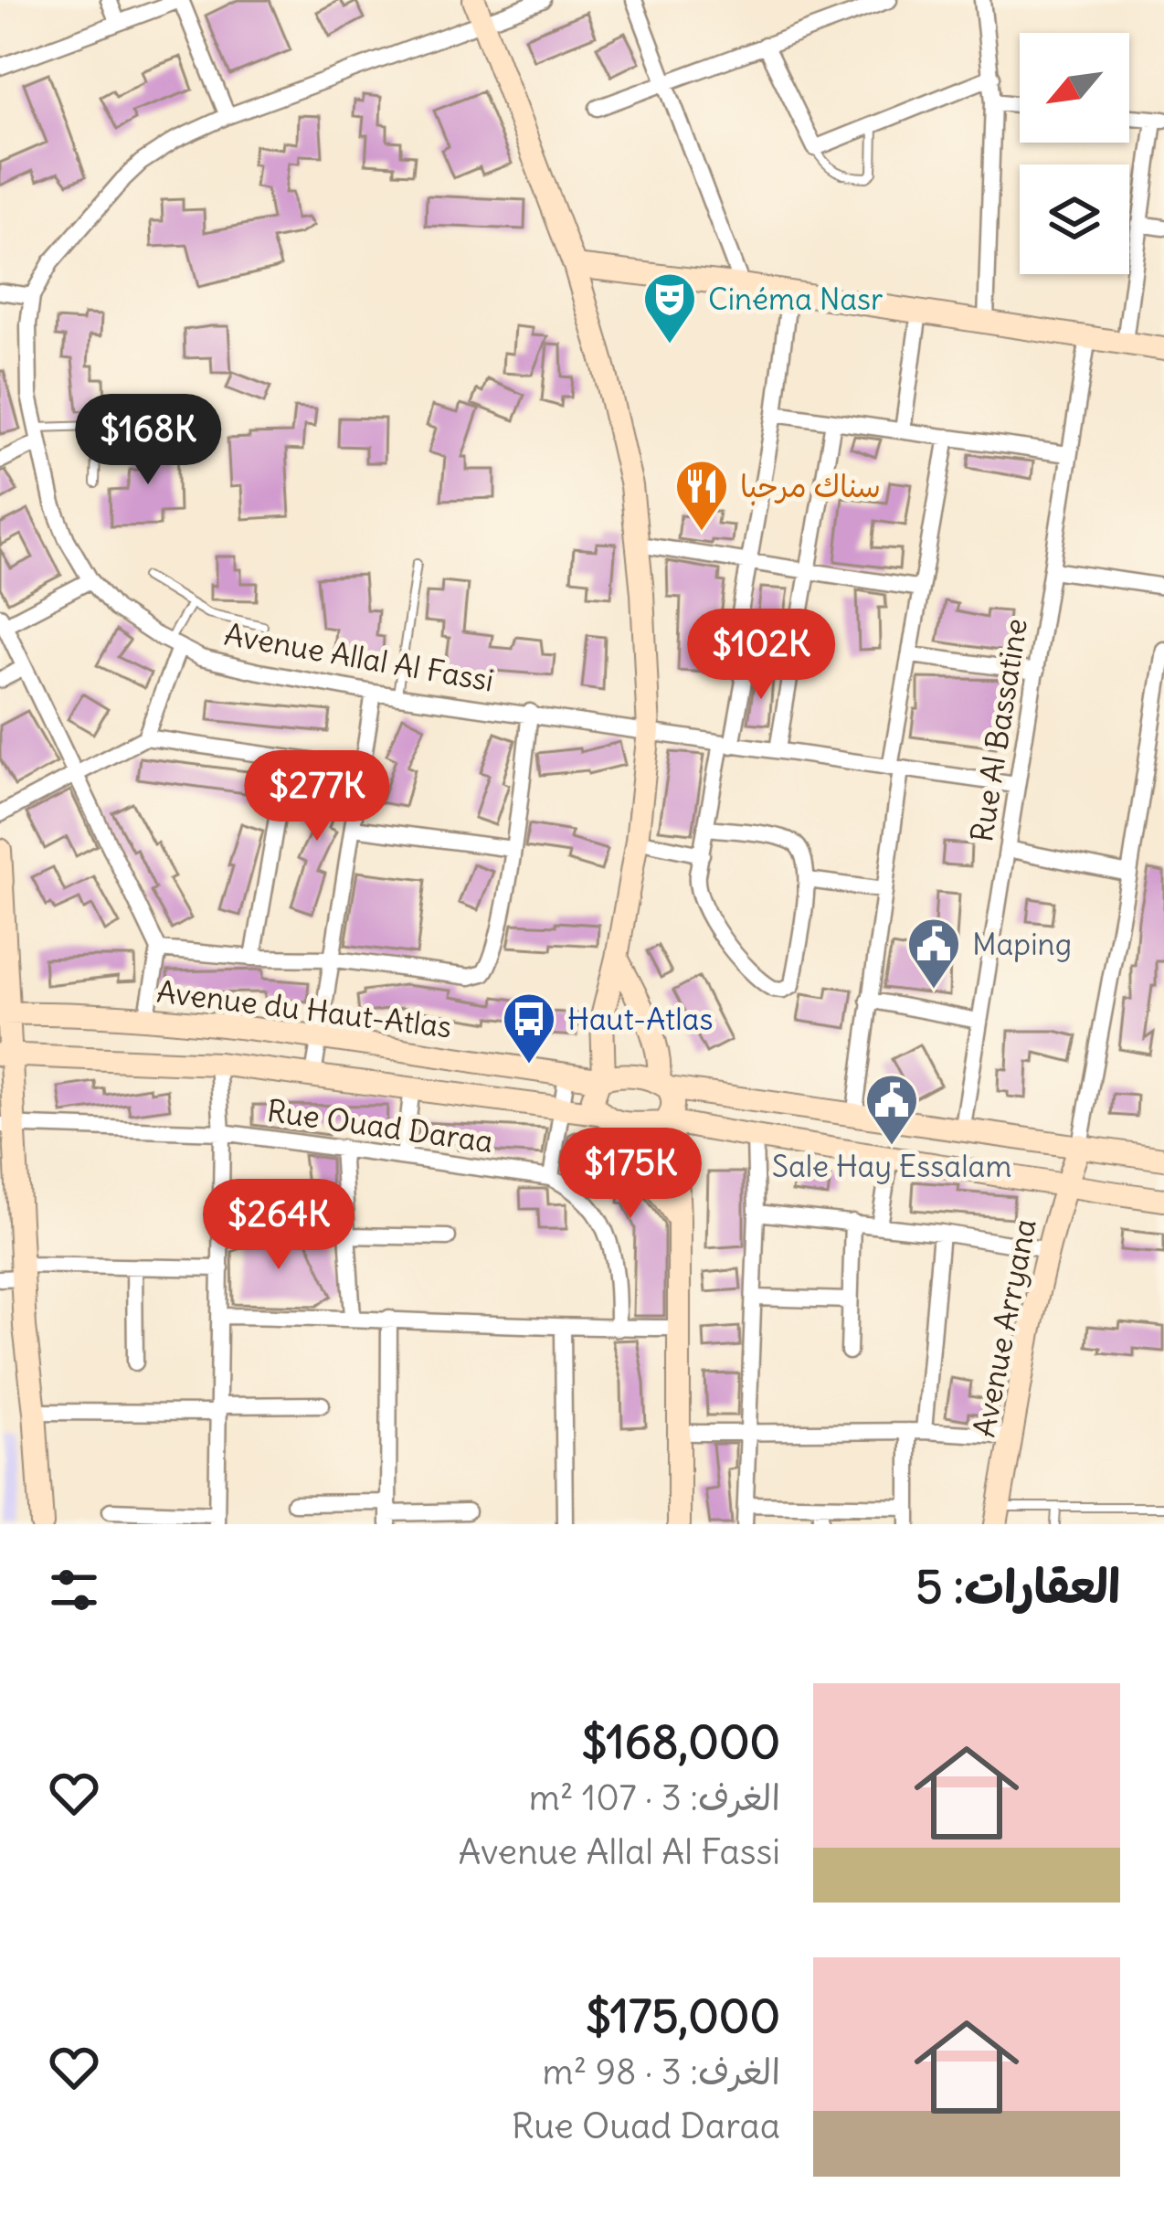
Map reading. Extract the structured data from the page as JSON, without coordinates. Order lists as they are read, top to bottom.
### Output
{
  "streets": {
    "street": [
      "Avenue Allal Al Fassi",
      "Rue Al Bassatine",
      "Avenue du Haut-Atlas",
      "Rue Ouad Daraa",
      "Avenue Arryana"
    ]
  },
  "crossings": [
    ["Avenue Allal Al Fassi", "Rue Al Bassatine"]
  ],
  "places": {
    "theatre": ["Cinéma Nasr"],
    "restaurant": ["سناك مرحبا"],
    "public building": ["Maping", "Sale Hay Essalam"],
    "bus stop": ["Haut-Atlas"]
  },
  "north": "bottom left",
  "page": {
    "price": [
      "$168K",
      "$102K",
      "$277K",
      "$175K",
      "$264K"
    ],
    "heading": "العقارات: 5",
    "list": [
      {
        "name": "$168,000",
        "note": "الغرف: 3 · 107 m² · Avenue Allal Al Fassi"
      },
      {
        "name": "$175,000",
        "note": "الغرف: 3 · 98 m² · Rue Ouad Daraa"
      }
    ]
  }
}
